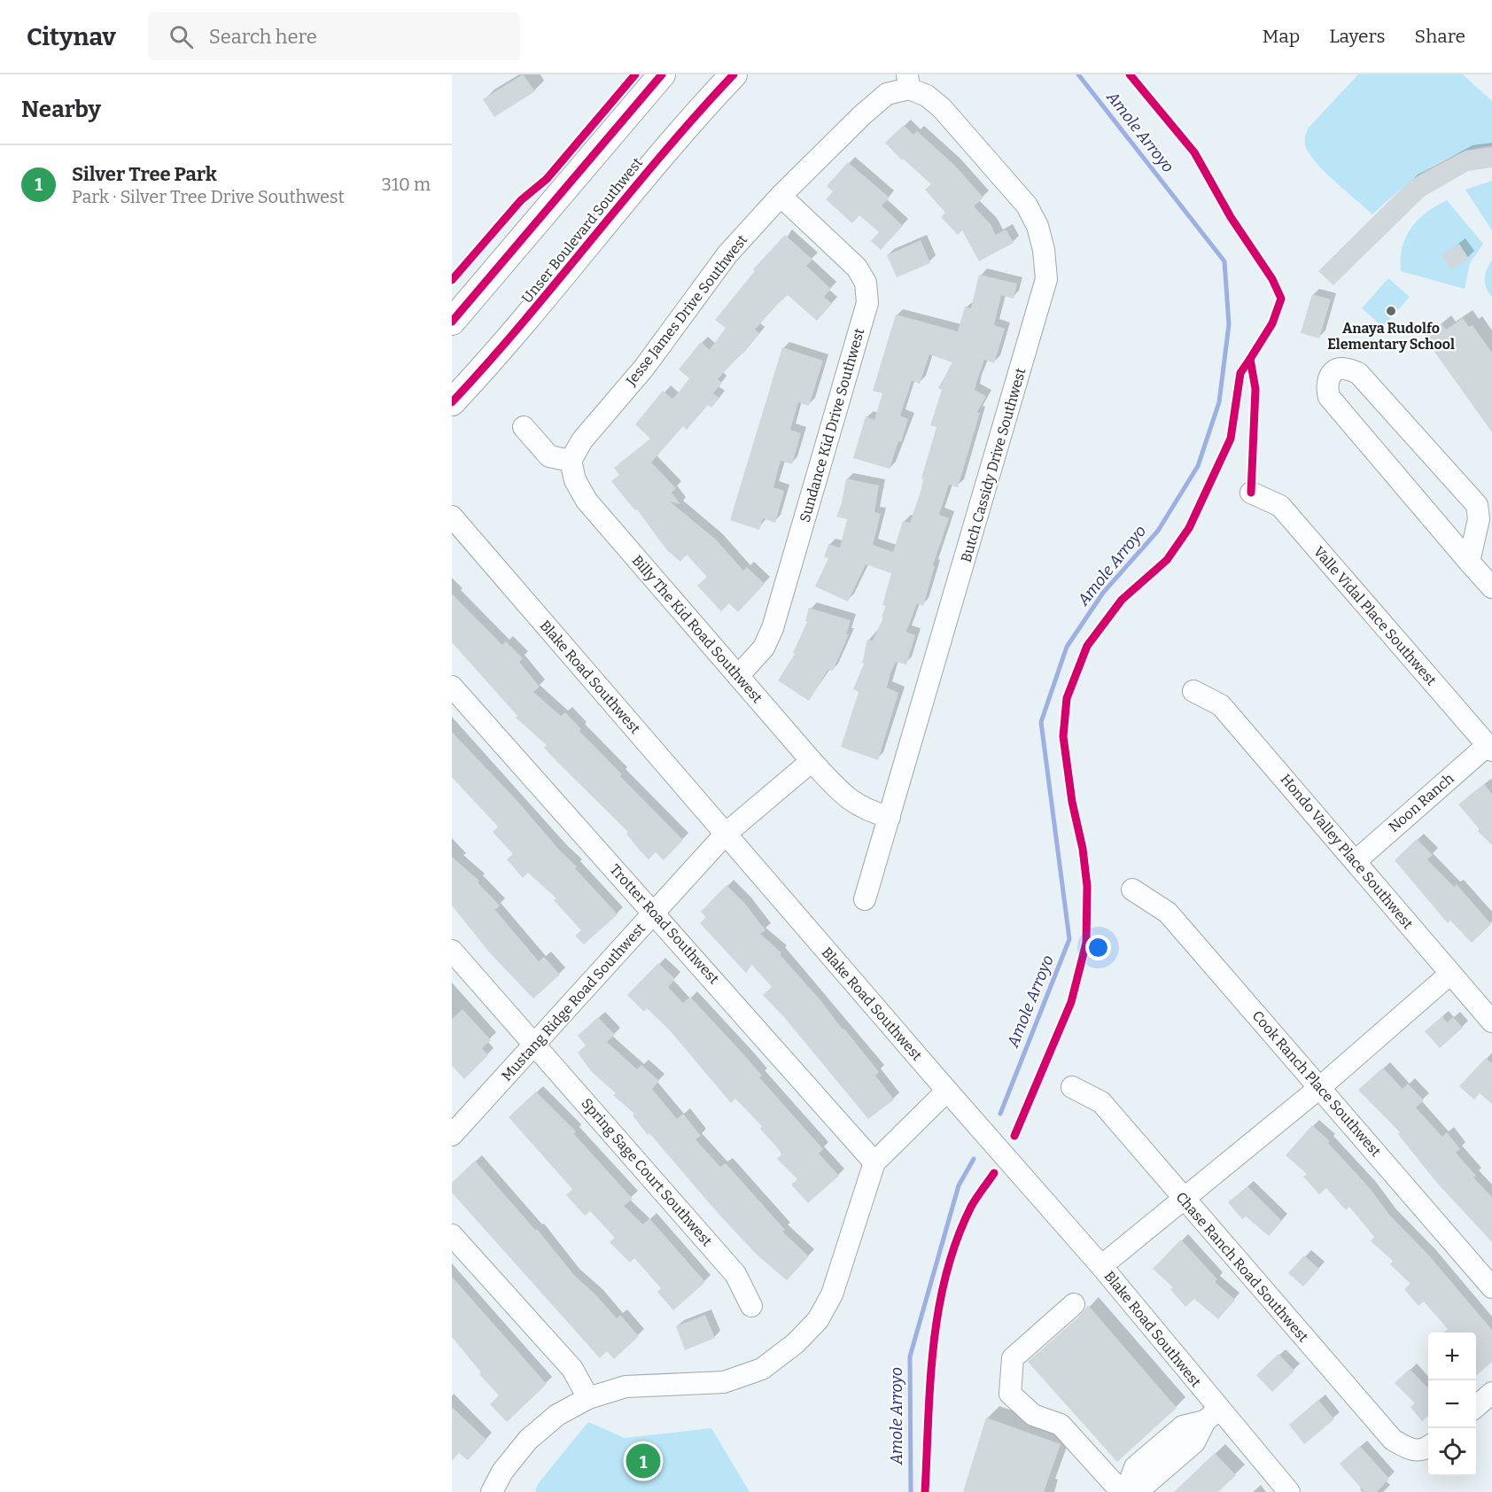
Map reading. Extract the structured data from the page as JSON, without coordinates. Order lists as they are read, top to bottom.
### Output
{
  "streets": {
    "main road": ["Unser Boulevard Southwest"],
    "street": [
      "Jesse James Drive Southwest",
      "Sundance Kid Drive Southwest",
      "Butch Cassidy Drive Southwest",
      "Valle Vidal Place Southwest",
      "Billy The Kid Road Southwest",
      "Blake Road Southwest",
      "Noon Ranch",
      "Hondo Valley Place Southwest",
      "Trotter Road Southwest",
      "Mustang Ridge Road Southwest",
      "Cook Ranch Place Southwest",
      "Spring Sage Court Southwest",
      "Chase Ranch Road Southwest"
    ]
  },
  "crossings": [
    ["Jesse James Drive Southwest", "Sundance Kid Drive Southwest"],
    ["Jesse James Drive Southwest", "Butch Cassidy Drive Southwest"],
    ["Jesse James Drive Southwest", "Billy The Kid Road Southwest"],
    ["Sundance Kid Drive Southwest", "Billy The Kid Road Southwest"],
    ["Butch Cassidy Drive Southwest", "Billy The Kid Road Southwest"],
    ["Valle Vidal Place Southwest", "Noon Ranch"],
    ["Billy The Kid Road Southwest", "Mustang Ridge Road Southwest"],
    ["Blake Road Southwest", "Mustang Ridge Road Southwest"],
    ["Noon Ranch", "Hondo Valley Place Southwest"],
    ["Trotter Road Southwest", "Mustang Ridge Road Southwest"],
    ["Mustang Ridge Road Southwest", "Spring Sage Court Southwest"]
  ],
  "water": ["Amole Arroyo"],
  "places": ["Anaya Rudolfo Elementary School"],
  "page": {
    "header": "Citynav",
    "search": "Search here",
    "nav": ["Map", "Layers", "Share"],
    "heading": "Nearby",
    "list": [
      {
        "mark": "1",
        "name": "Silver Tree Park",
        "note": "Park · Silver Tree Drive Southwest",
        "value": "310 m"
      }
    ],
    "map_buttons": ["+", "−"],
    "pins": "1"
  }
}
